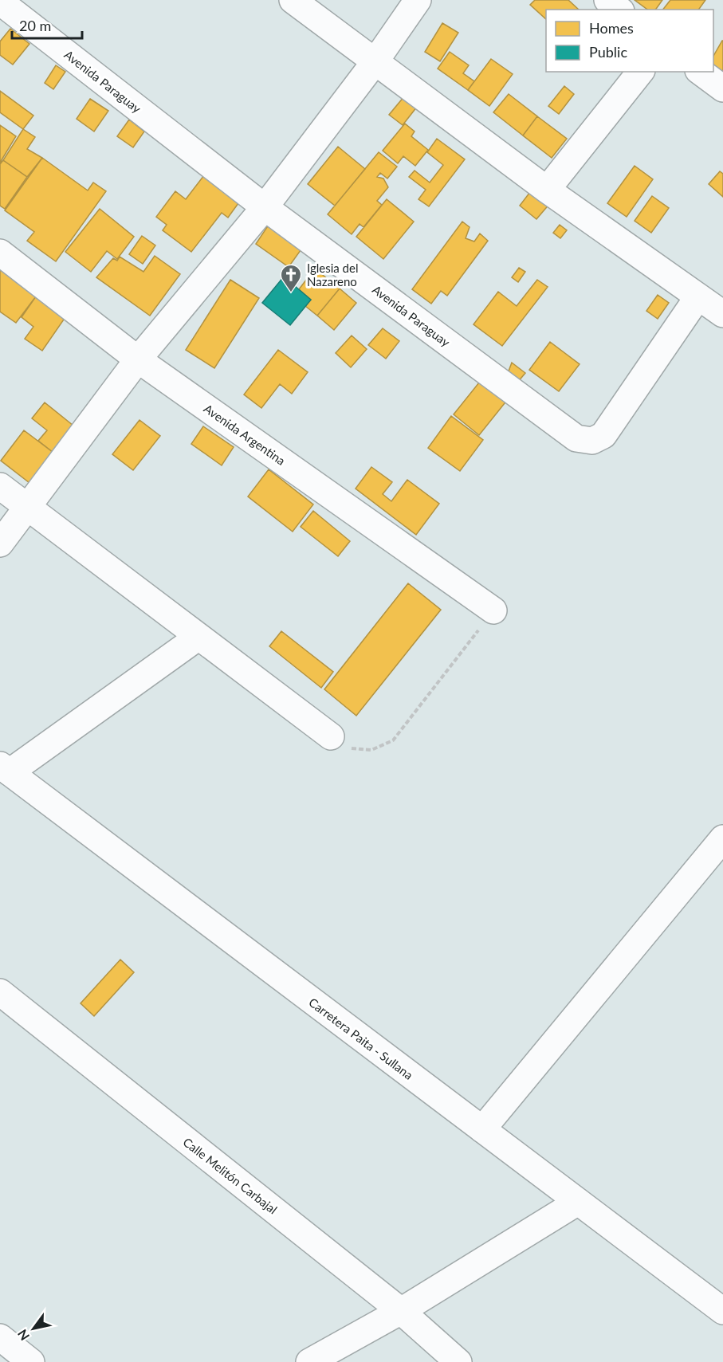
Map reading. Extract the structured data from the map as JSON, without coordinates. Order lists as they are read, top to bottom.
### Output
{
  "streets": {
    "street": [
      "Avenida Paraguay",
      "Avenida Argentina",
      "Carretera Paita - Sullana",
      "Calle Melitón Carbajal"
    ]
  },
  "places": {
    "church": ["Iglesia del Nazareno"]
  },
  "legend": ["Homes", "Public"],
  "scale_bar": "20 m",
  "north": "bottom left"
}
